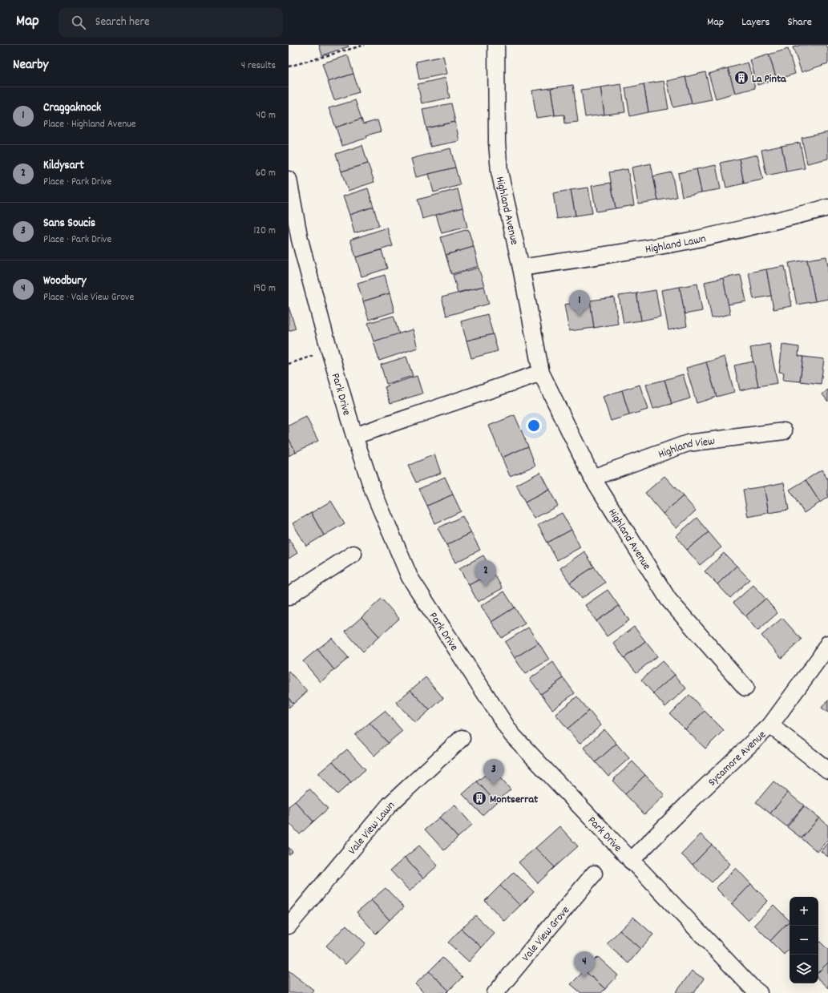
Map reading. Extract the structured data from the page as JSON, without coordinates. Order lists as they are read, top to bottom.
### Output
{
  "streets": {
    "street": [
      "Highland Avenue",
      "Highland Lawn",
      "Park Drive",
      "Highland View",
      "Sycamore Avenue",
      "Vale View Lawn",
      "Vale View Grove"
    ]
  },
  "crossings": [
    ["Highland Avenue", "Highland Lawn"],
    ["Highland Avenue", "Highland View"],
    ["Park Drive", "Sycamore Avenue"]
  ],
  "places": {
    "building": ["La Pinta", "Montserrat"]
  },
  "page": {
    "header": "Map",
    "search": "Search here",
    "nav": ["Map", "Layers", "Share"],
    "heading": ["Nearby", "4 results"],
    "list": [
      {
        "mark": "1",
        "name": "Craggaknock",
        "note": "Place · Highland Avenue",
        "value": "40 m"
      },
      {
        "mark": "2",
        "name": "Kildysart",
        "note": "Place · Park Drive",
        "value": "60 m"
      },
      {
        "mark": "3",
        "name": "Sans Soucis",
        "note": "Place · Park Drive",
        "value": "120 m"
      },
      {
        "mark": "4",
        "name": "Woodbury",
        "note": "Place · Vale View Grove",
        "value": "190 m"
      }
    ],
    "pins": [
      "1",
      "2",
      "3",
      "4"
    ],
    "map_buttons": ["+", "−"]
  }
}
